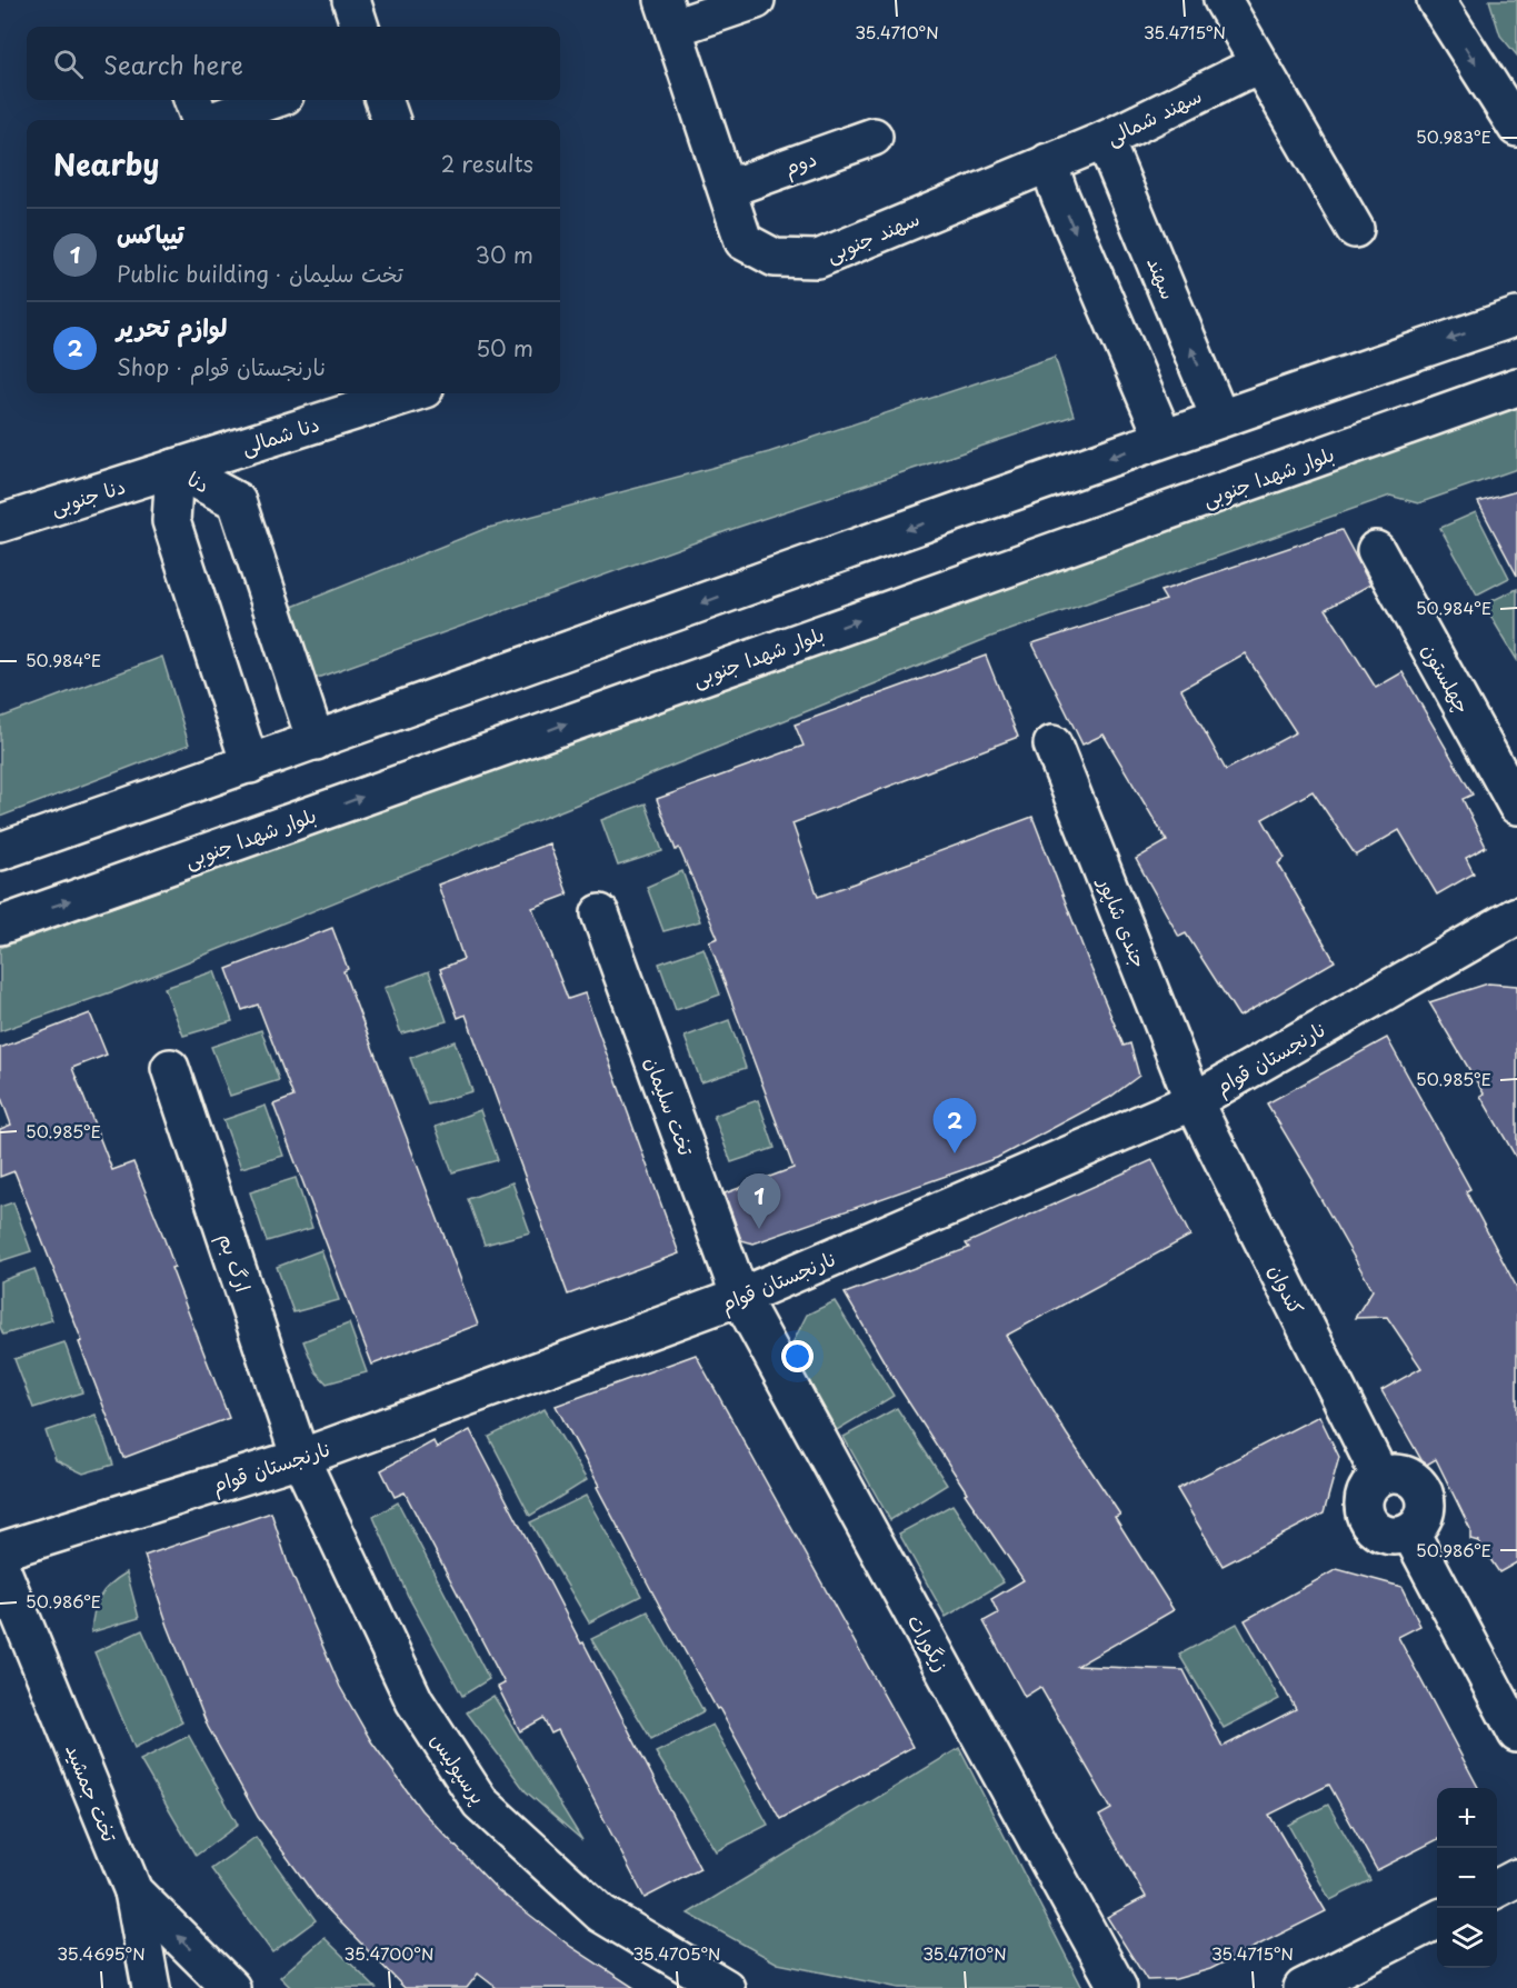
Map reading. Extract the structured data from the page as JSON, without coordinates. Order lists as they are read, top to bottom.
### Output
{
  "streets": {
    "street": [
      "سهند شمالی",
      "دوم",
      "سهند جنوبی",
      "سهند",
      "دنا شمالی",
      "بلوار شهدا جنوبی",
      "دنا",
      "دنا جنوبی",
      "چهلستون",
      "جندی شاپور",
      "نارنجستان قوام",
      "تخت سلیمان",
      "ارگ بم",
      "کندوان",
      "زیگورات",
      "پرسپولیس",
      "تخت جمشید"
    ]
  },
  "crossings": [
    ["سهند شمالی", "سهند جنوبی"],
    ["سهند شمالی", "سهند"],
    ["دوم", "سهند جنوبی"],
    ["دنا شمالی", "دنا"],
    ["دنا شمالی", "دنا جنوبی"],
    ["دنا", "دنا جنوبی"],
    ["جندی شاپور", "نارنجستان قوام"],
    ["جندی شاپور", "کندوان"],
    ["نارنجستان قوام", "تخت سلیمان"],
    ["نارنجستان قوام", "ارگ بم"],
    ["نارنجستان قوام", "کندوان"],
    ["نارنجستان قوام", "زیگورات"],
    ["نارنجستان قوام", "پرسپولیس"],
    ["تخت سلیمان", "زیگورات"],
    ["ارگ بم", "پرسپولیس"]
  ],
  "page": {
    "search": "Search here",
    "heading": ["Nearby", "2 results"],
    "list": [
      {
        "mark": "1",
        "name": "تیپاکس",
        "note": "Public building · تخت سلیمان",
        "value": "30 m"
      },
      {
        "mark": "2",
        "name": "لوازم تحریر",
        "note": "Shop · نارنجستان قوام",
        "value": "50 m"
      }
    ],
    "pins": ["2", "1"],
    "map_buttons": ["+", "−"]
  },
  "coordinates": [
    "35.4710°N",
    "35.4715°N",
    "50.983°E",
    "50.984°E",
    "50.985°E",
    "50.986°E",
    "35.4695°N",
    "35.4700°N",
    "35.4705°N"
  ]
}
